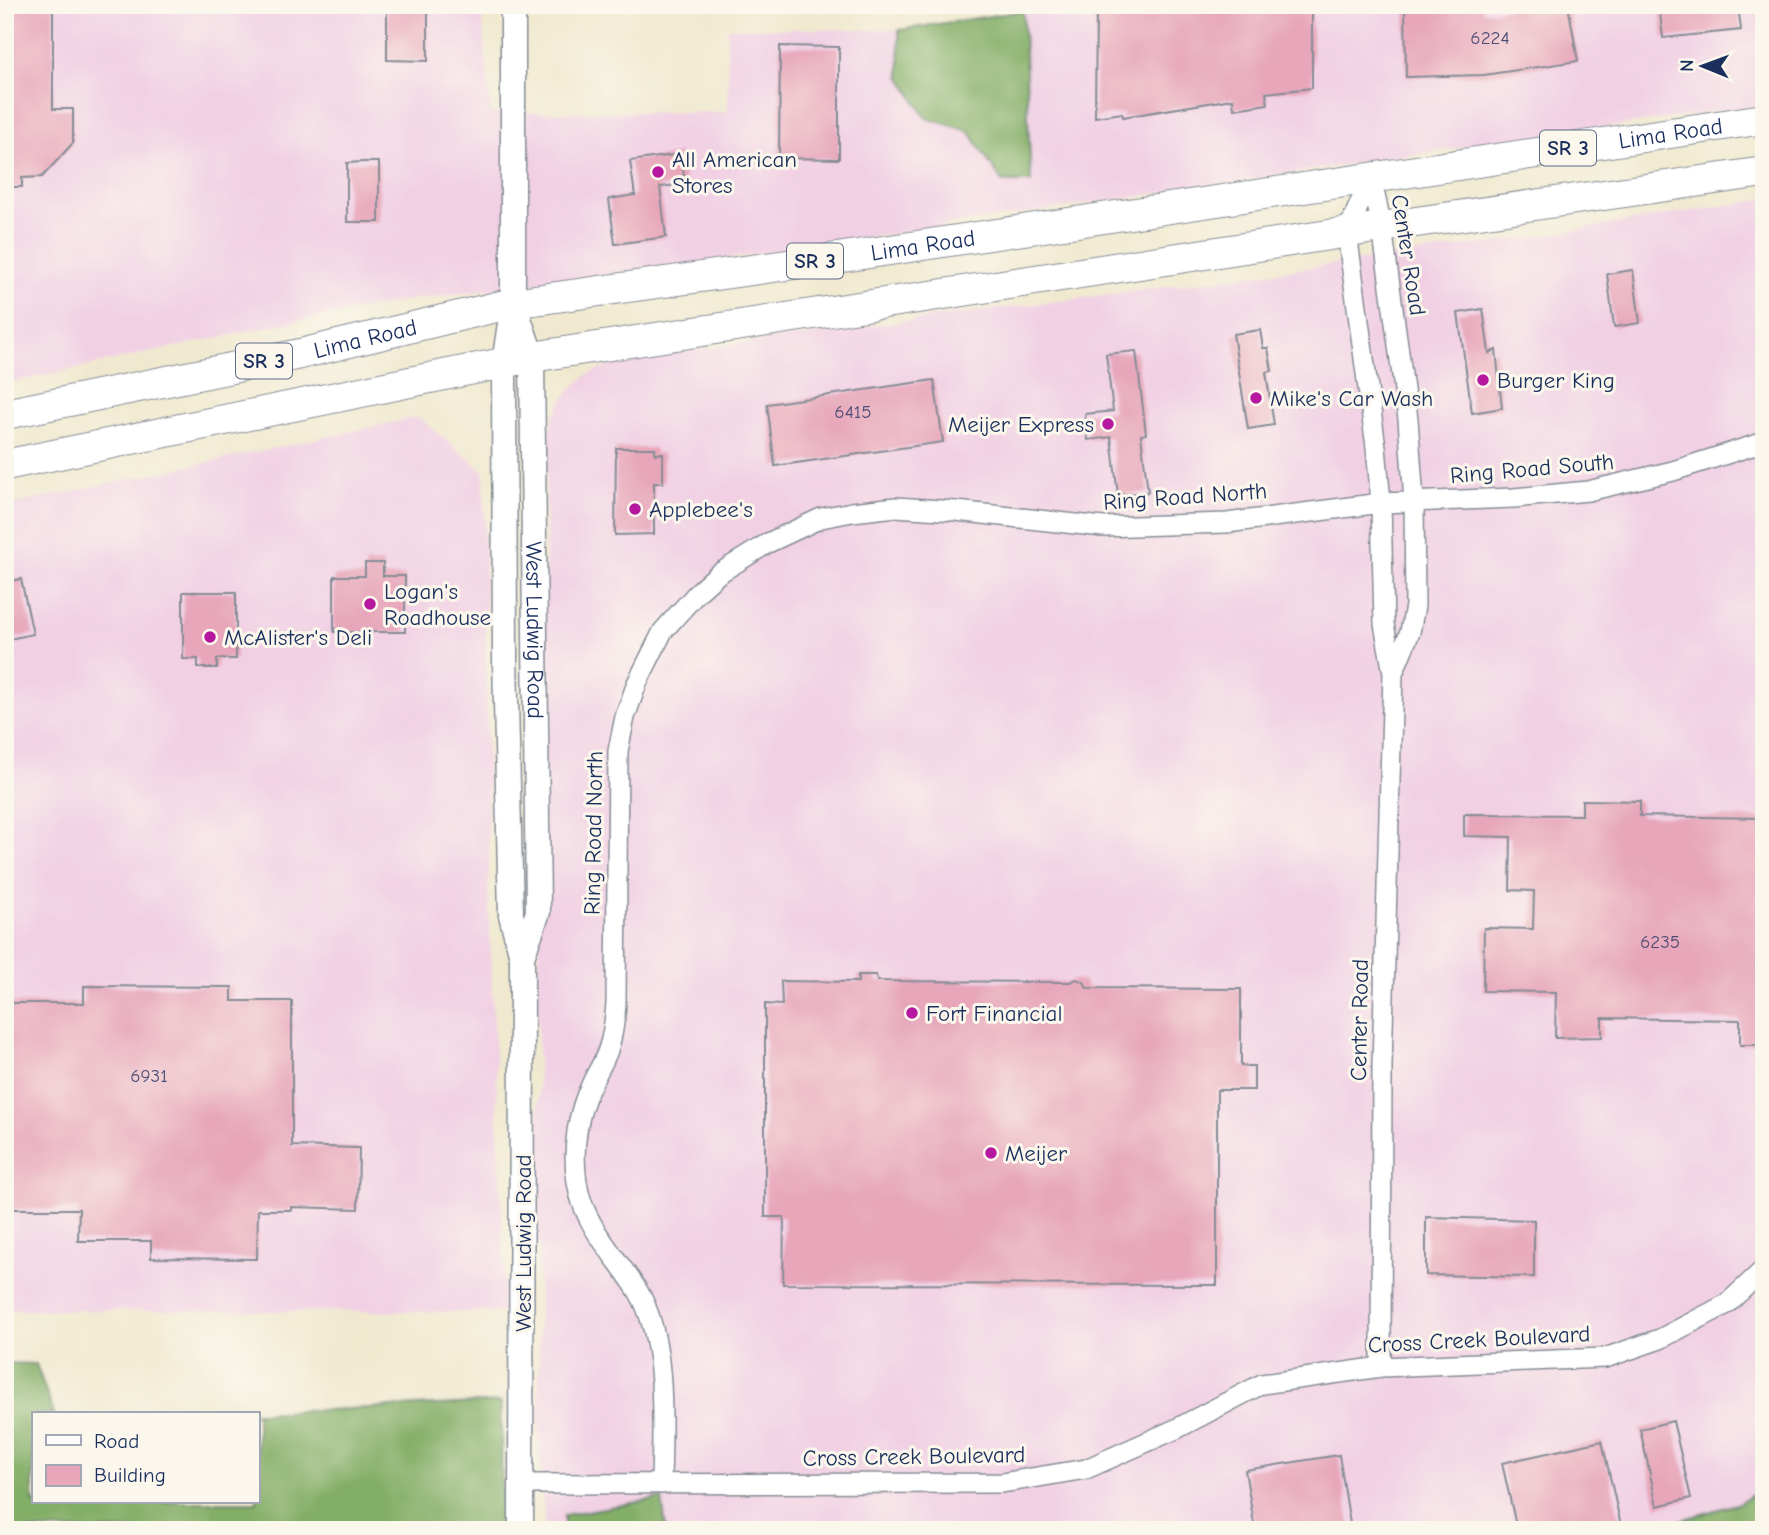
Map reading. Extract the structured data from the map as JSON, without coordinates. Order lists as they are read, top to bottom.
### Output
{
  "streets": {
    "highway": ["Lima Road", "SR 3"],
    "main road": ["West Ludwig Road"],
    "street": [
      "Center Road",
      "Ring Road South",
      "Ring Road North",
      "Cross Creek Boulevard"
    ]
  },
  "crossings": [
    ["Lima Road", "Center Road"],
    ["Lima Road", "West Ludwig Road"],
    ["SR 3", "Center Road"],
    ["SR 3", "West Ludwig Road"],
    ["Center Road", "Ring Road South"],
    ["Center Road", "Ring Road North"],
    ["Center Road", "Cross Creek Boulevard"],
    ["Ring Road South", "Ring Road North"],
    ["Ring Road North", "Cross Creek Boulevard"],
    ["West Ludwig Road", "Cross Creek Boulevard"]
  ],
  "places": [
    "All American Stores",
    "Burger King",
    "Mike's Car Wash",
    "Meijer Express",
    "Applebee's",
    "Logan's Roadhouse",
    "McAlister's Deli",
    "Fort Financial",
    "Meijer"
  ],
  "house_numbers": [
    "6224",
    "6415",
    "6235",
    "6931"
  ],
  "legend": ["Road", "Building"],
  "north": "left"
}
